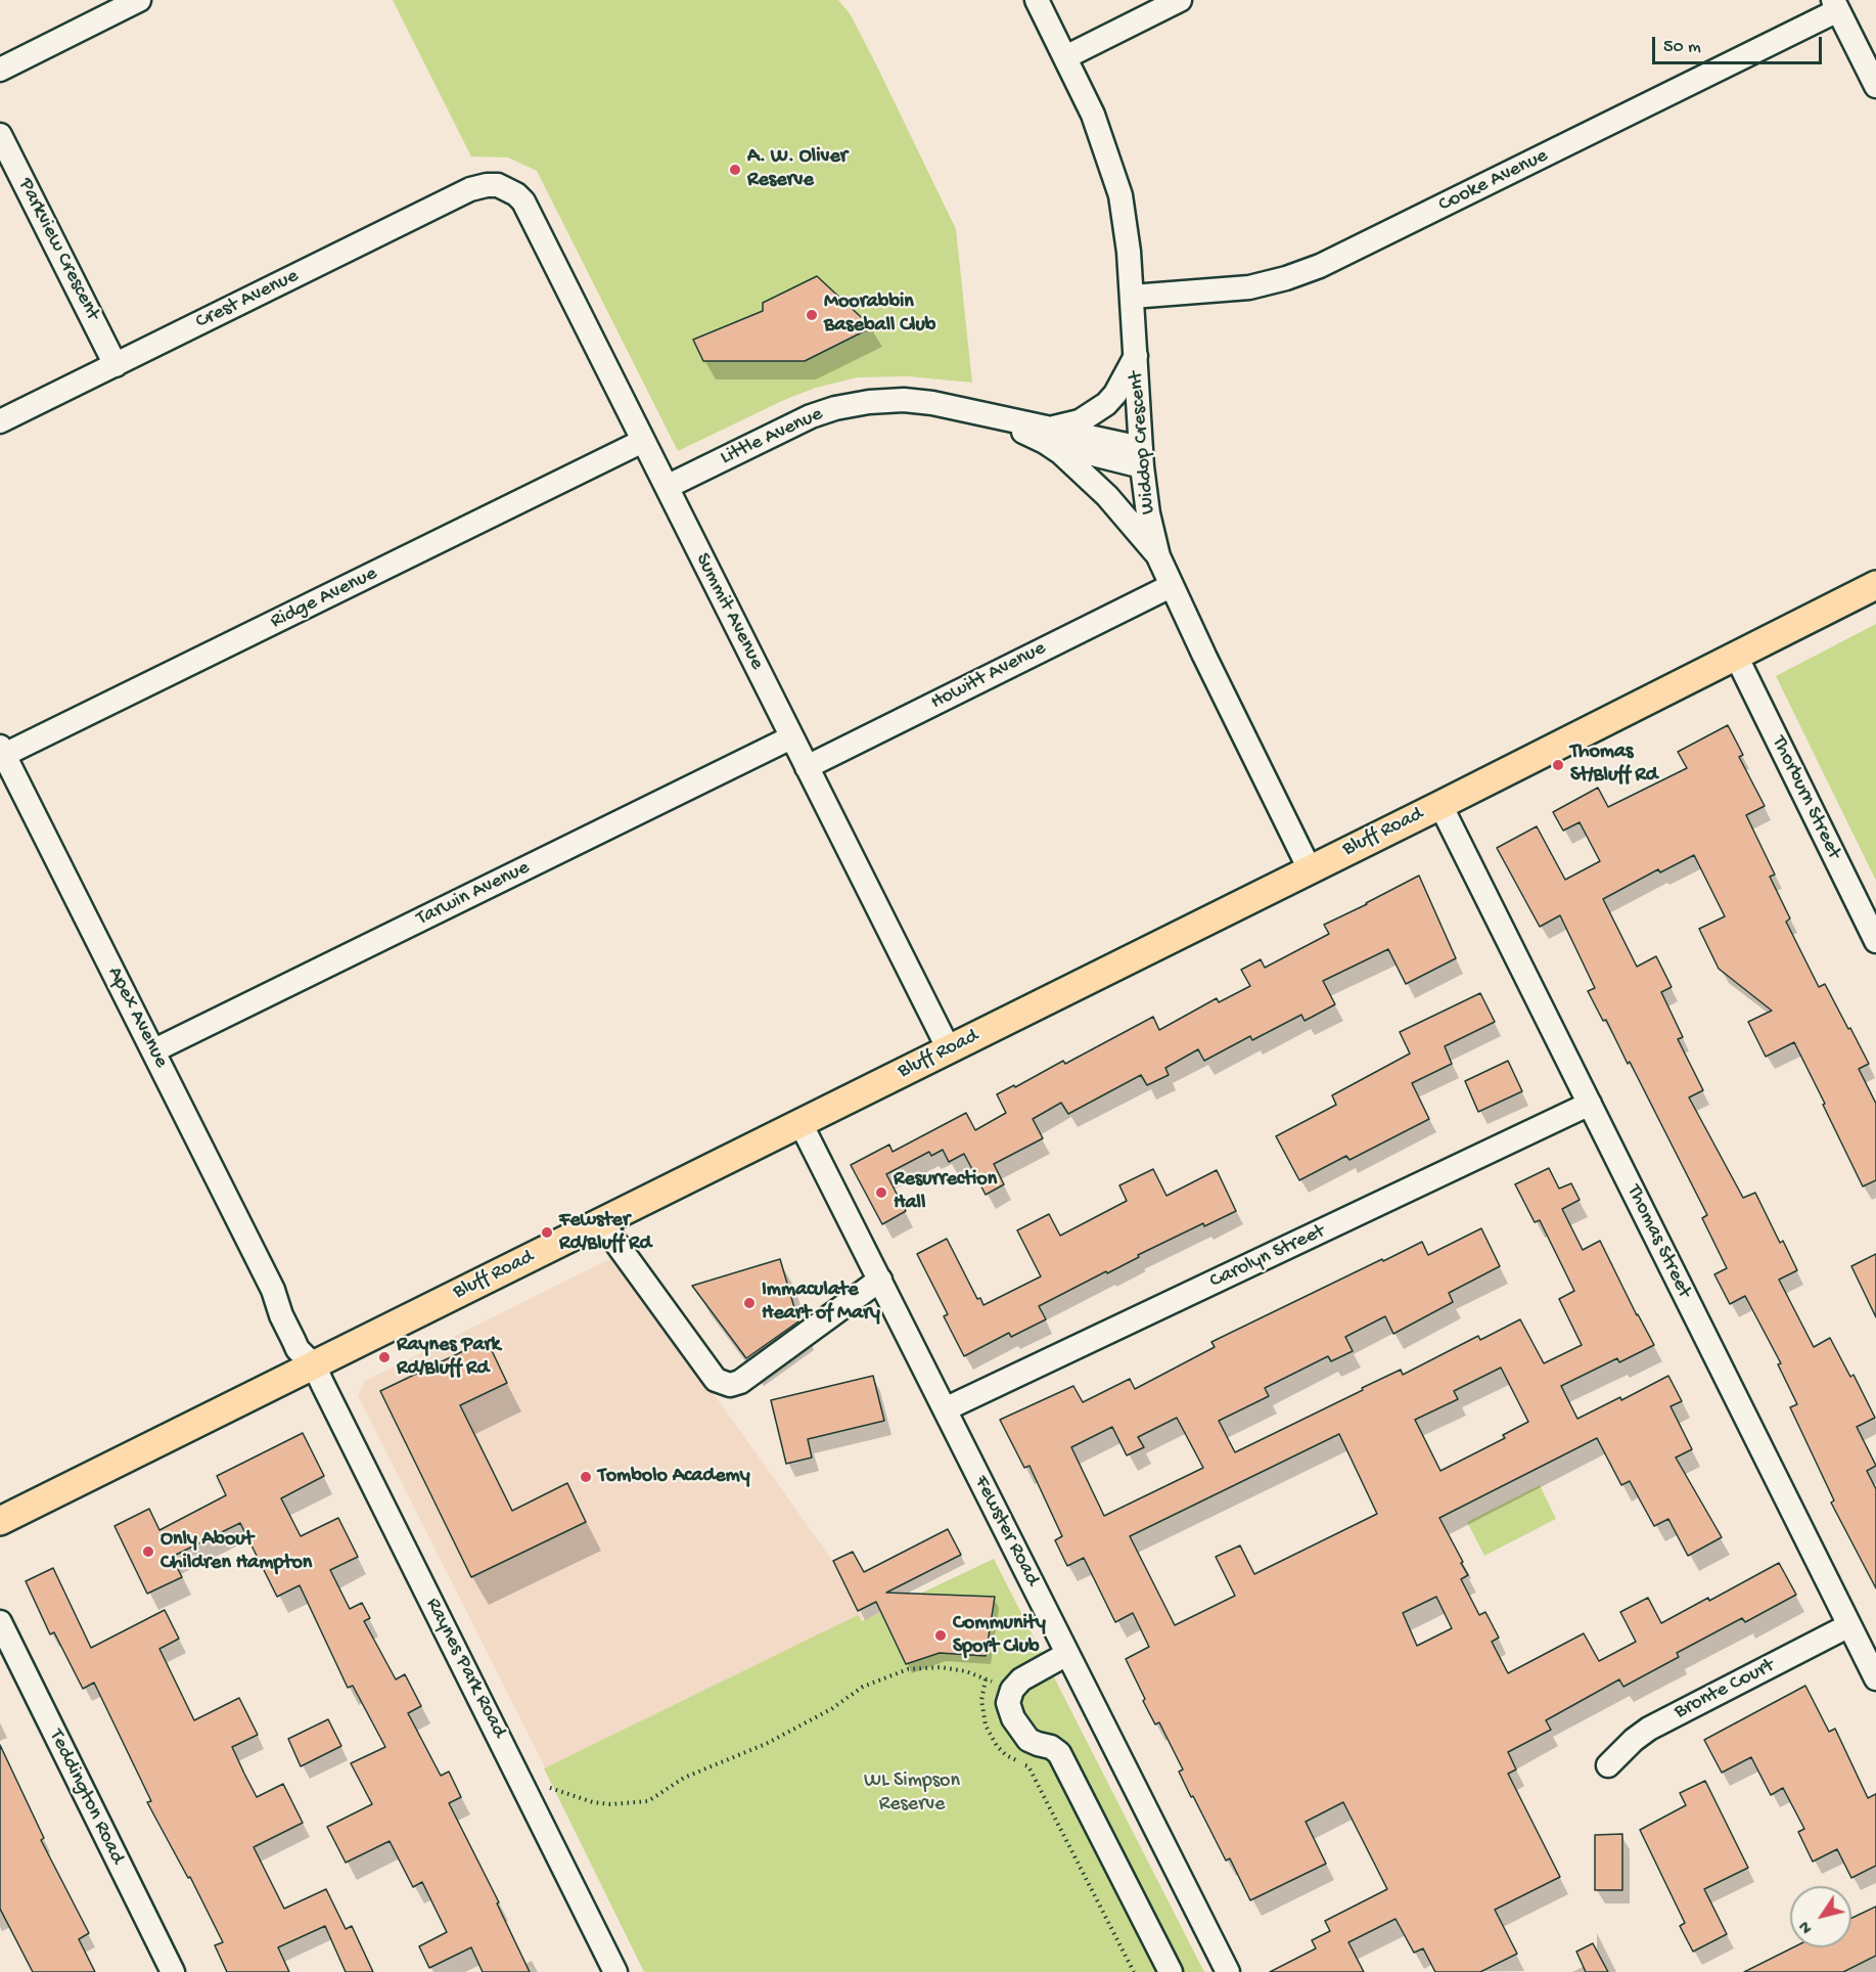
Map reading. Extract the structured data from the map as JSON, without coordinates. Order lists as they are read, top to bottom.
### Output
{
  "streets": {
    "main road": ["Bluff Road"],
    "street": [
      "Cooke Avenue",
      "Parkview Crescent",
      "Crest Avenue",
      "Little Avenue",
      "Widdop Crescent",
      "Ridge Avenue",
      "Summit Avenue",
      "Howitt Avenue",
      "Thorburn Street",
      "Tarwin Avenue",
      "Apex Avenue",
      "Thomas Street",
      "Carolyn Street",
      "Fewster Road",
      "Raynes Park Road",
      "Bronte Court",
      "Teddington Road"
    ]
  },
  "crossings": [
    ["Cooke Avenue", "Widdop Crescent"],
    ["Parkview Crescent", "Crest Avenue"],
    ["Crest Avenue", "Summit Avenue"],
    ["Little Avenue", "Widdop Crescent"],
    ["Little Avenue", "Summit Avenue"],
    ["Widdop Crescent", "Howitt Avenue"],
    ["Widdop Crescent", "Bluff Road"],
    ["Ridge Avenue", "Summit Avenue"],
    ["Ridge Avenue", "Apex Avenue"],
    ["Summit Avenue", "Howitt Avenue"],
    ["Summit Avenue", "Bluff Road"],
    ["Summit Avenue", "Tarwin Avenue"],
    ["Thorburn Street", "Bluff Road"],
    ["Bluff Road", "Apex Avenue"],
    ["Bluff Road", "Thomas Street"],
    ["Bluff Road", "Fewster Road"],
    ["Bluff Road", "Raynes Park Road"],
    ["Tarwin Avenue", "Apex Avenue"],
    ["Apex Avenue", "Raynes Park Road"],
    ["Thomas Street", "Carolyn Street"],
    ["Thomas Street", "Bronte Court"],
    ["Carolyn Street", "Fewster Road"]
  ],
  "parks": ["WL Simpson Reserve"],
  "places": [
    "A. W. Oliver Reserve",
    "Moorabbin Baseball Club",
    "Thomas St/Bluff Rd",
    "Resurrection Hall",
    "Fewster Rd/Bluff Rd",
    "Immaculate Heart of Mary",
    "Raynes Park Rd/Bluff Rd",
    "Tombolo Academy",
    "Only About Children Hampton",
    "Community Sport Club"
  ],
  "scale_bar": "50 m",
  "north": "bottom left"
}
